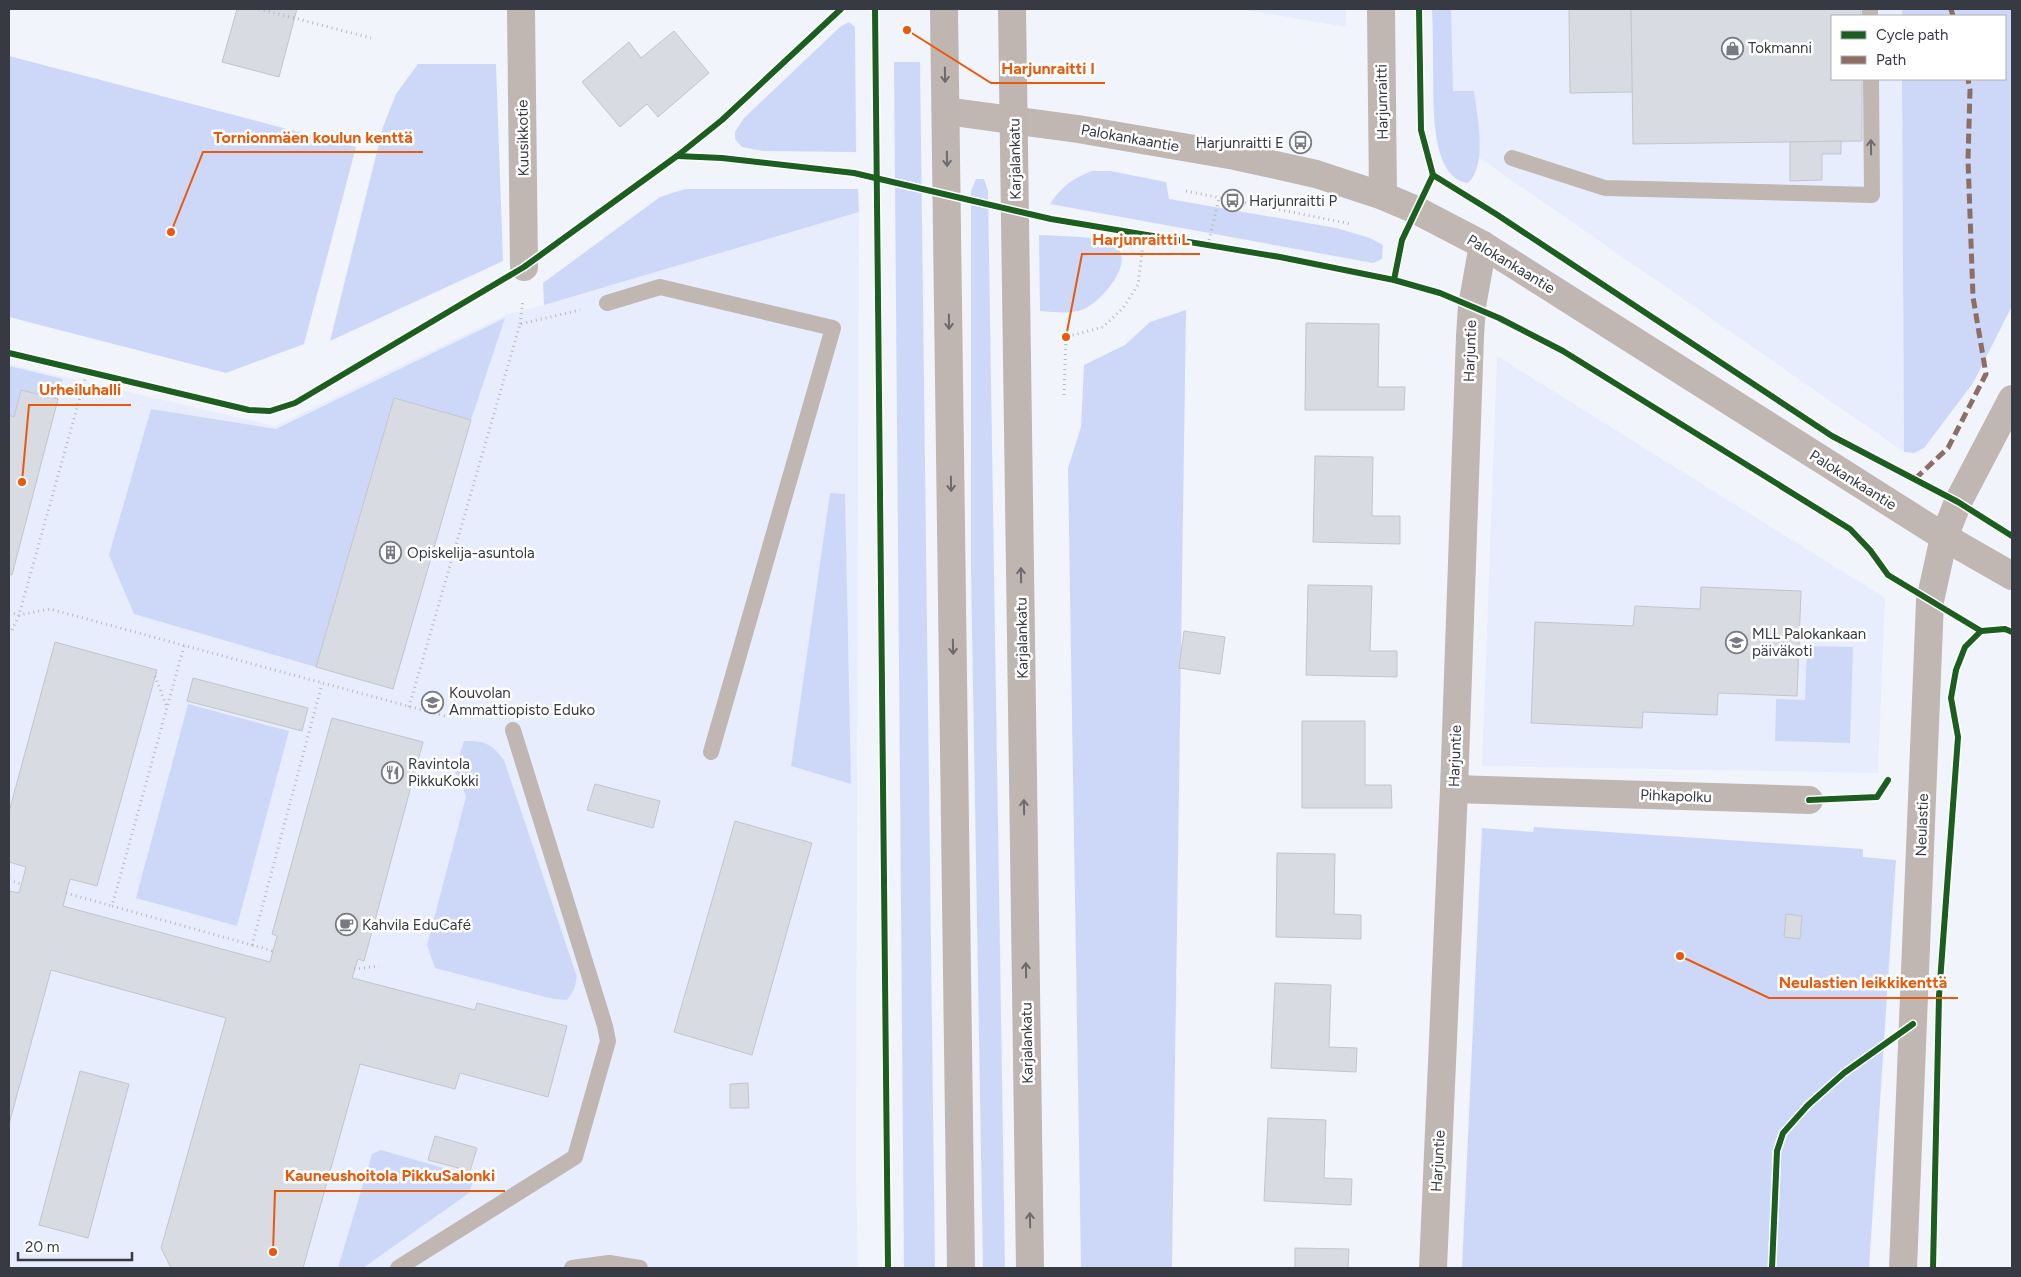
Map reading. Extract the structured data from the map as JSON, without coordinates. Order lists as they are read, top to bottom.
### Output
{
  "streets": {
    "main road": ["Karjalankatu"],
    "street": [
      "Harjunraitti",
      "Kuusikkotie",
      "Palokankaantie",
      "Harjuntie",
      "Pihkapolku",
      "Neulastie"
    ]
  },
  "crossings": [
    ["Harjunraitti", "Palokankaantie"],
    ["Palokankaantie", "Karjalankatu"],
    ["Palokankaantie", "Harjuntie"],
    ["Palokankaantie", "Neulastie"],
    ["Harjuntie", "Pihkapolku"]
  ],
  "places": {
    "other": [
      "Harjunraitti I",
      "Tornionmäen koulun kenttä",
      "Harjunraitti L",
      "Urheiluhalli",
      "Neulastien leikkikenttä",
      "Kauneushoitola PikkuSalonki"
    ],
    "shop": ["Tokmanni"],
    "bus stop": ["Harjunraitti E", "Harjunraitti P"],
    "building": ["Opiskelija-asuntola"],
    "school or university": ["MLL Palokankaan päiväkoti", "Kouvolan Ammattiopisto Eduko"],
    "restaurant": ["Ravintola PikkuKokki"],
    "cafe": ["Kahvila EduCafé"]
  },
  "legend": ["Cycle path", "Path"],
  "scale_bar": "20 m"
}
